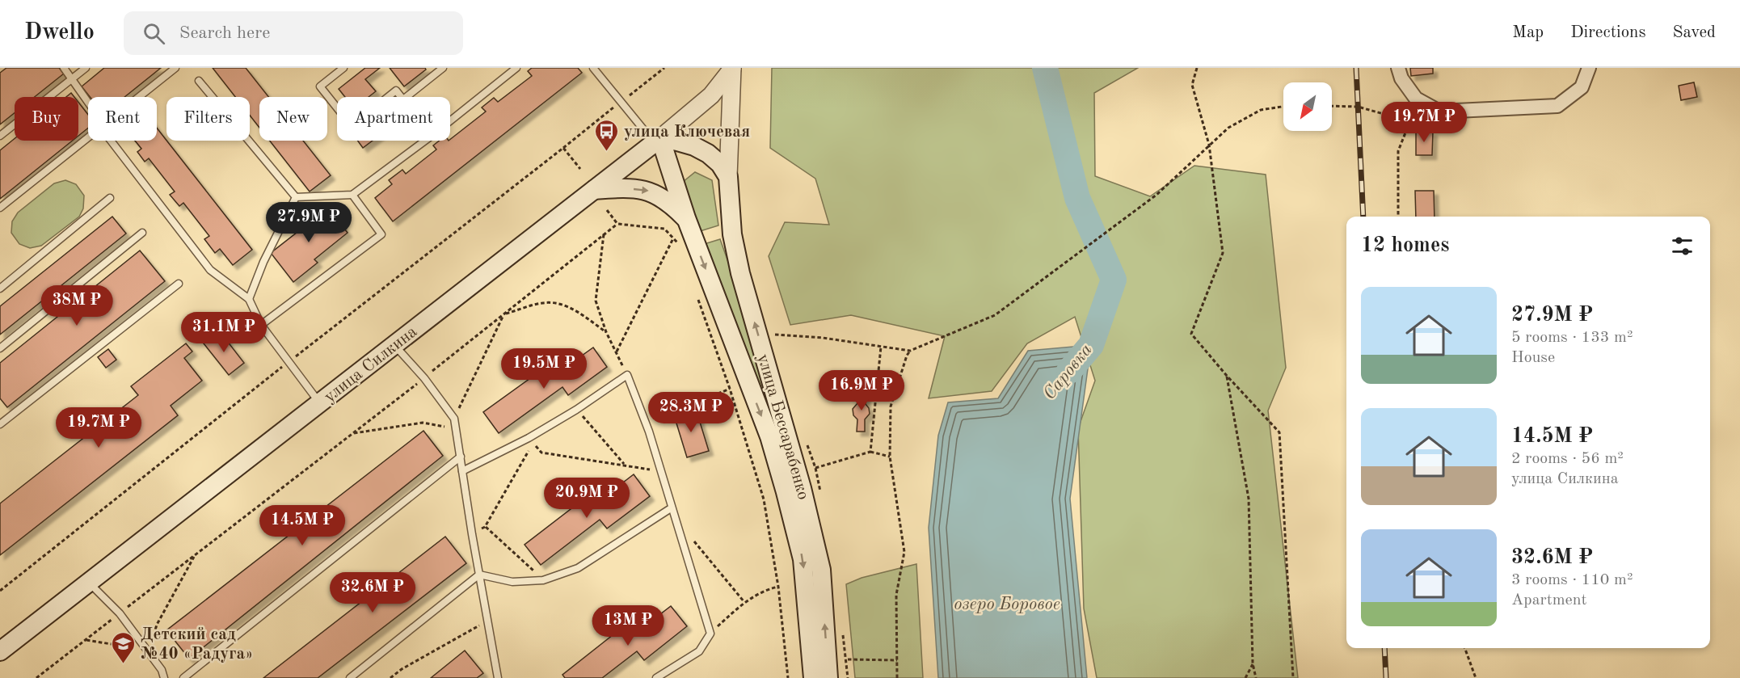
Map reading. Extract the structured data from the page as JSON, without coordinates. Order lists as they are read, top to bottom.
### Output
{
  "streets": {
    "main road": ["улица Силкина", "улица Бессарабенко"]
  },
  "crossings": [
    ["улица Силкина", "улица Бессарабенко"]
  ],
  "water": ["Саровка", "озеро Боровое"],
  "places": {
    "bus stop": ["улица Ключевая"],
    "school or university": ["Детский сад №40 «Радуга»"]
  },
  "north": "bottom left",
  "page": {
    "header": "Dwello",
    "search": "Search here",
    "nav": ["Map", "Directions", "Saved"],
    "chip": [
      "Buy",
      "Rent",
      "Filters",
      "New",
      "Apartment"
    ],
    "price": [
      "19.7M ₽",
      "27.9M ₽",
      "38M ₽",
      "31.1M ₽",
      "19.5M ₽",
      "16.9M ₽",
      "28.3M ₽",
      "19.7M ₽",
      "20.9M ₽",
      "14.5M ₽",
      "32.6M ₽",
      "13M ₽"
    ],
    "heading": "12 homes",
    "list": [
      {
        "name": "27.9M ₽",
        "note": "5 rooms · 133 m² · House"
      },
      {
        "name": "14.5M ₽",
        "note": "2 rooms · 56 m² · улица Силкина"
      },
      {
        "name": "32.6M ₽",
        "note": "3 rooms · 110 m² · Apartment"
      }
    ]
  }
}
